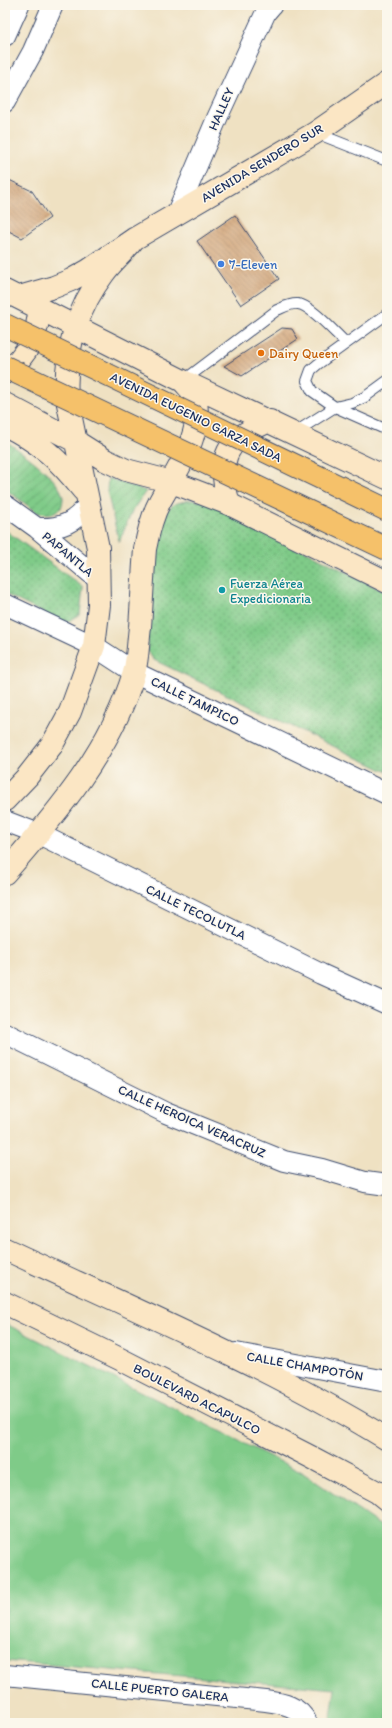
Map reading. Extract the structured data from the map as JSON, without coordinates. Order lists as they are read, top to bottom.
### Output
{
  "streets": {
    "highway": ["AVENIDA EUGENIO GARZA SADA"],
    "main road": ["AVENIDA SENDERO SUR", "BOULEVARD ACAPULCO"],
    "street": [
      "HALLEY",
      "PAPANTLA",
      "CALLE TAMPICO",
      "CALLE TECOLUTLA",
      "CALLE HEROICA VERACRUZ",
      "CALLE CHAMPOTÓN",
      "CALLE PUERTO GALERA"
    ]
  },
  "crossings": [
    ["HALLEY", "AVENIDA SENDERO SUR"]
  ],
  "places": ["7-Eleven", "Dairy Queen", "Fuerza Aérea Expedicionaria"]
}
